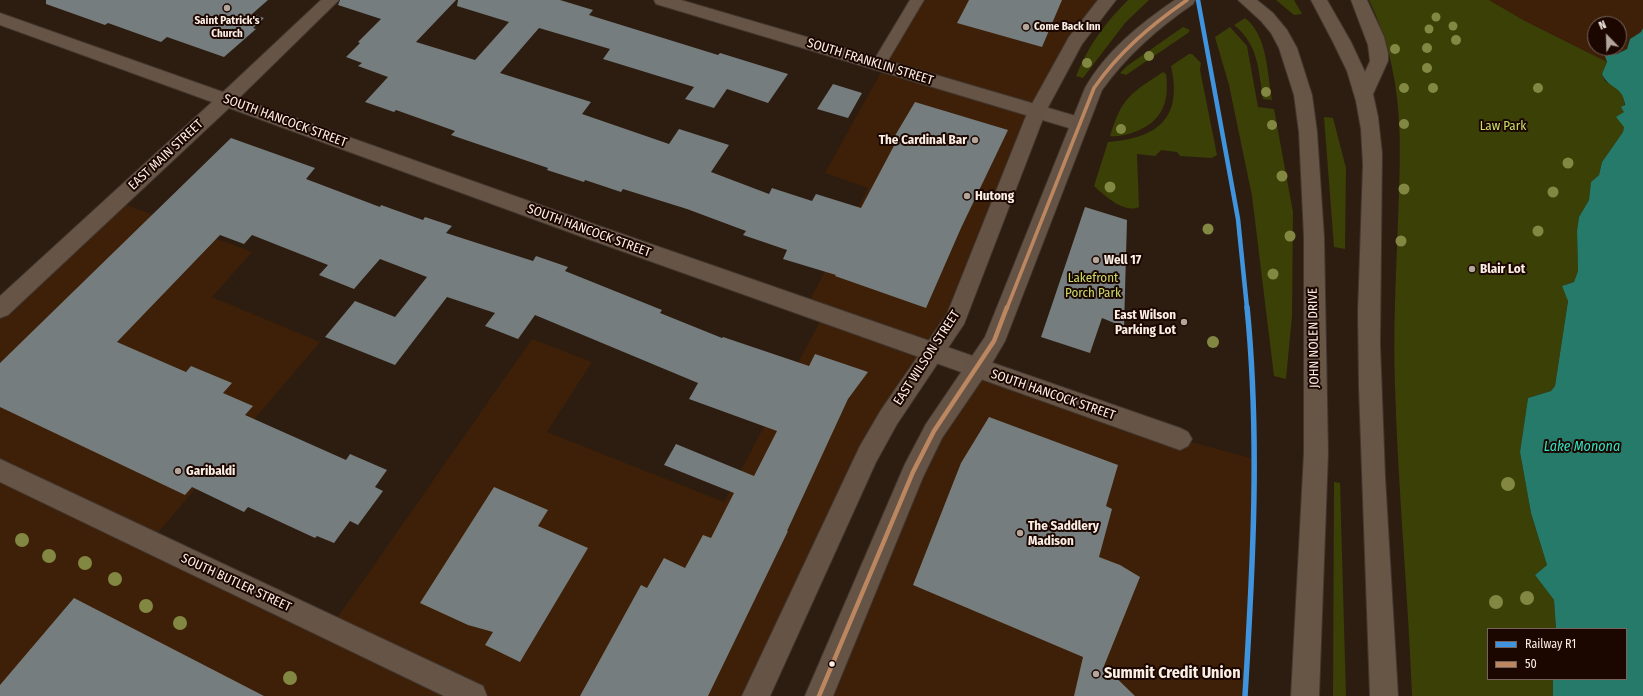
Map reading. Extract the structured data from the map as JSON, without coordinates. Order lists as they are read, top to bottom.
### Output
{
  "streets": {
    "main road": ["JOHN NOLEN DRIVE"],
    "street": [
      "SOUTH FRANKLIN STREET",
      "SOUTH HANCOCK STREET",
      "EAST MAIN STREET",
      "EAST WILSON STREET",
      "SOUTH BUTLER STREET"
    ]
  },
  "crossings": [
    ["SOUTH FRANKLIN STREET", "EAST WILSON STREET"],
    ["SOUTH HANCOCK STREET", "EAST MAIN STREET"],
    ["SOUTH HANCOCK STREET", "EAST WILSON STREET"]
  ],
  "water": ["Lake Monona"],
  "parks": ["Law Park", "Lakefront Porch Park"],
  "places": [
    "Saint Patrick's Church",
    "Come Back Inn",
    "The Cardinal Bar",
    "Hutong",
    "Well 17",
    "Blair Lot",
    "East Wilson Parking Lot",
    "Garibaldi",
    "The Saddlery Madison",
    "Summit Credit Union"
  ],
  "lines": ["rail line R1", "transit line 50"],
  "legend": ["Railway R1", "50"],
  "north": "top left"
}
